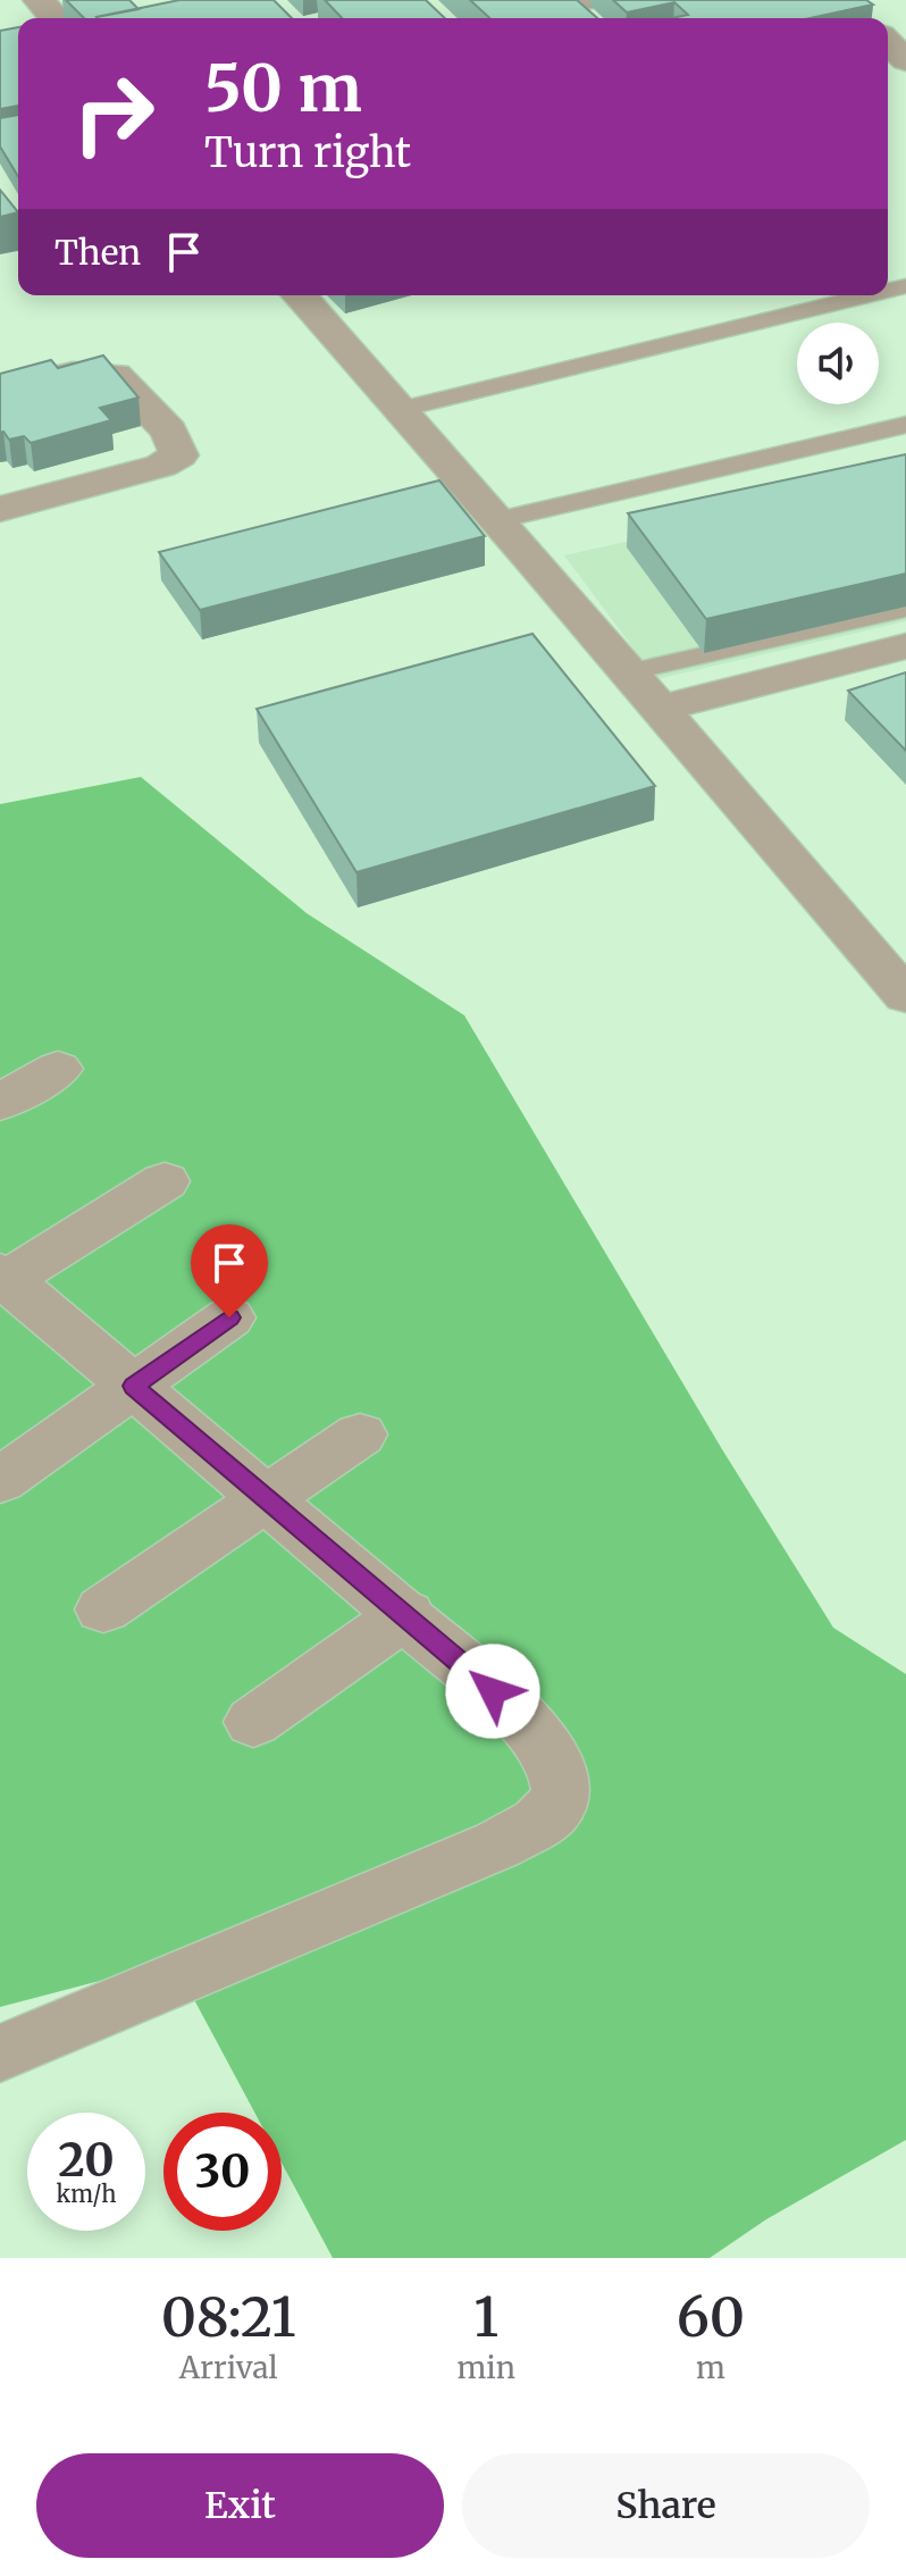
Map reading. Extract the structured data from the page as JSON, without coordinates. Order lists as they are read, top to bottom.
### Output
{
  "page": {
    "turn": ["50 m", "Turn right"],
    "then": "Then",
    "speed": "20 km/h",
    "limit": "30",
    "eta": [
      "08:21",
      "Arrival",
      "1",
      "min",
      "60",
      "m"
    ],
    "buttons": ["Exit", "Share"]
  }
}
